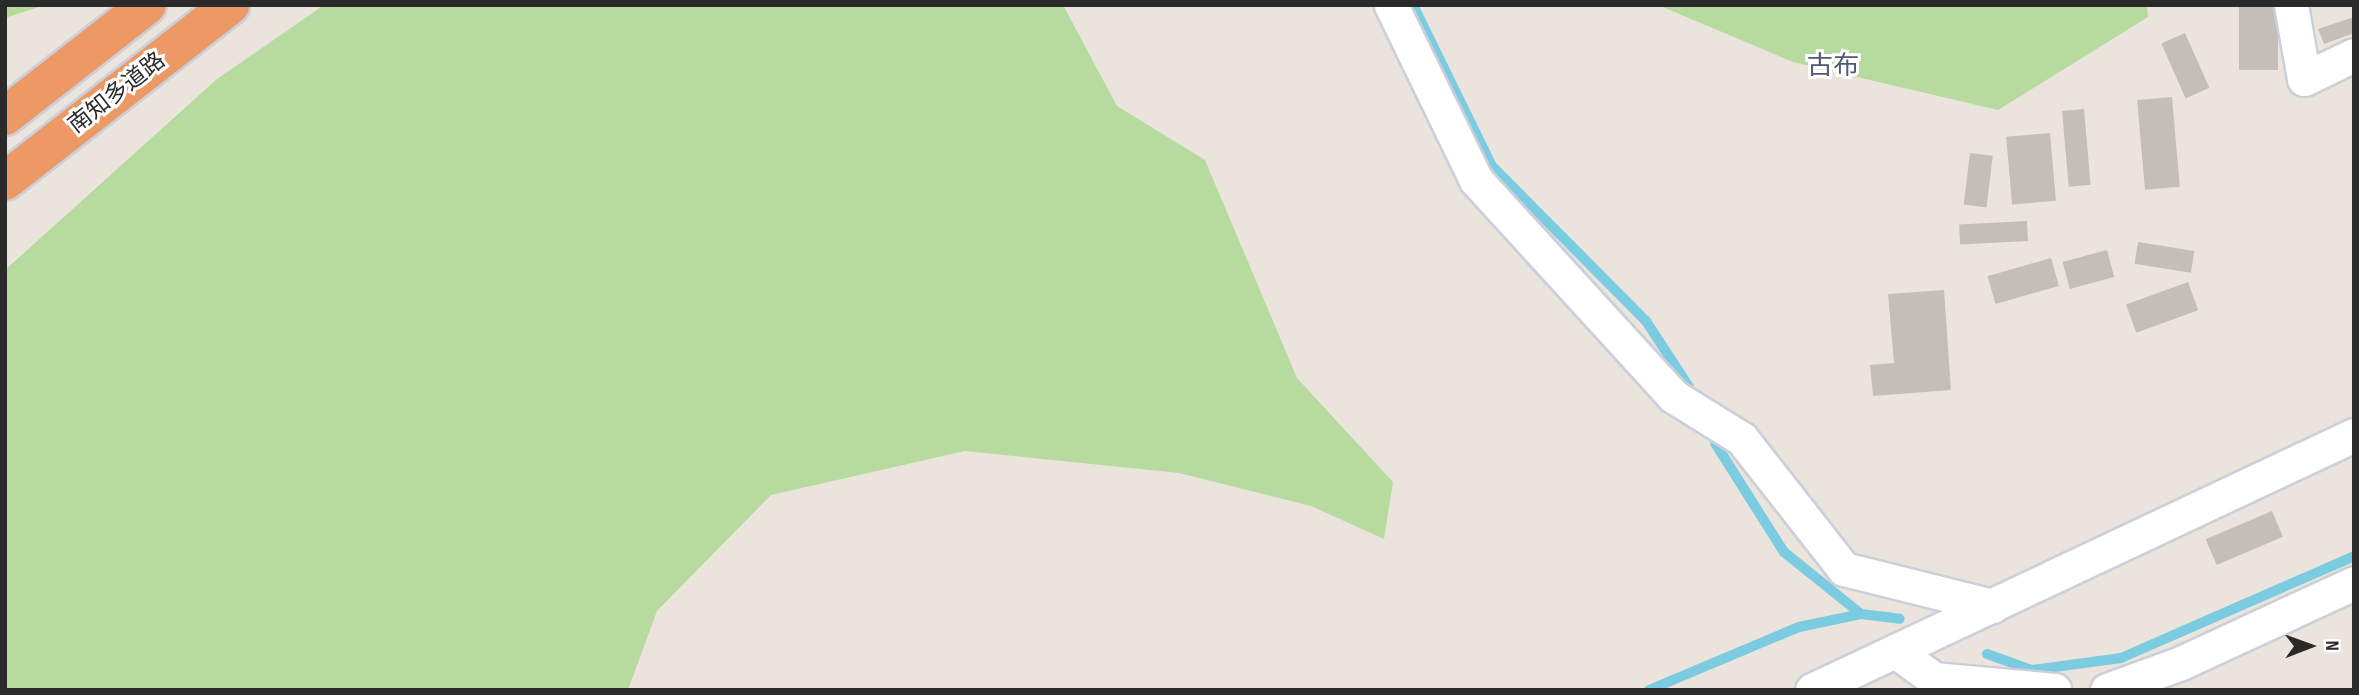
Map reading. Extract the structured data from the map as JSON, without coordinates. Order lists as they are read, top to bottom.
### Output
{
  "streets": {
    "highway": ["南知多道路"]
  },
  "districts": ["古布"],
  "north": "right"
}
